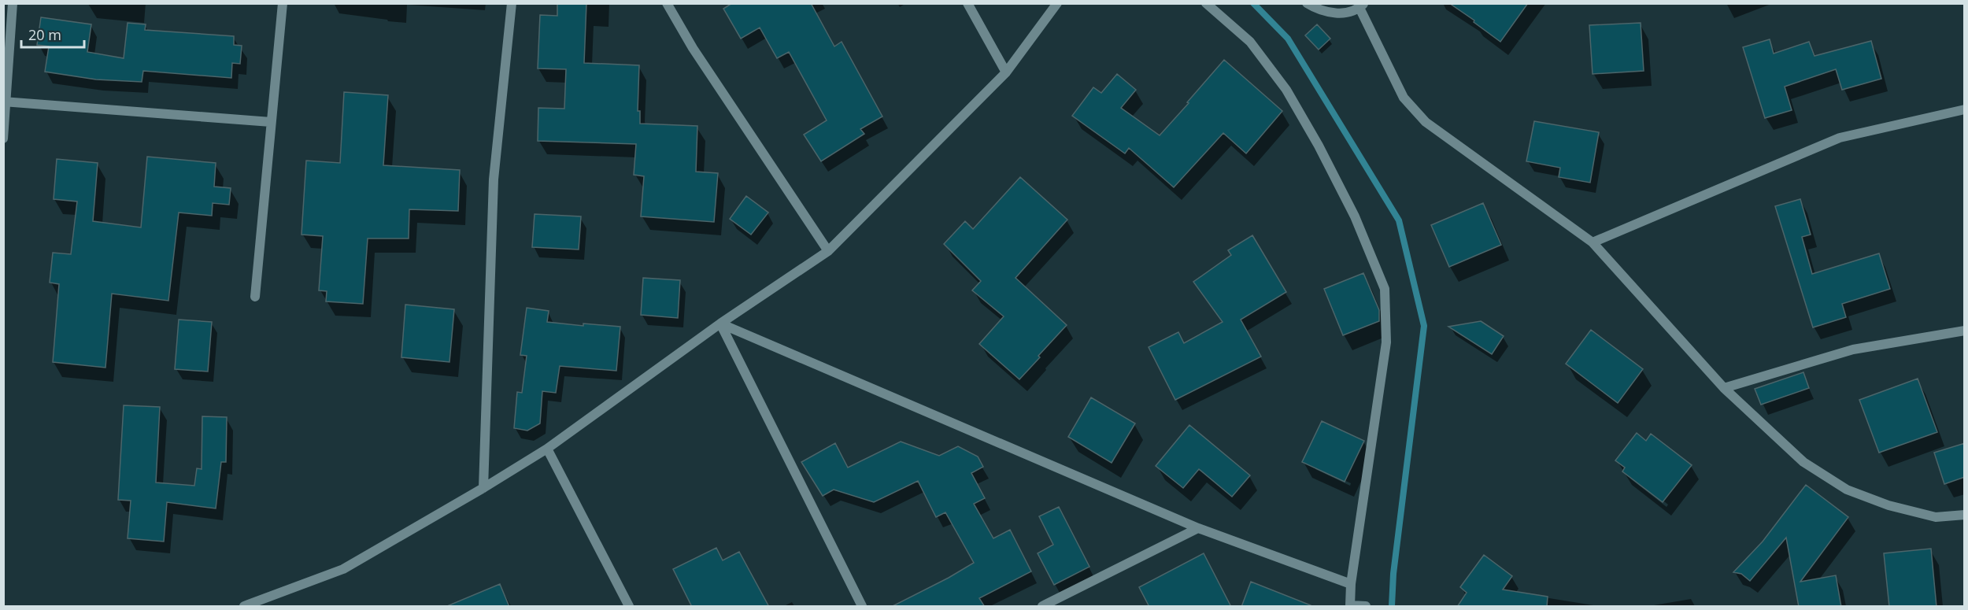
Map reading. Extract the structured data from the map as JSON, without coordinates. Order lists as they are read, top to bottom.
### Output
{
  "scale_bar": "20 m"
}
